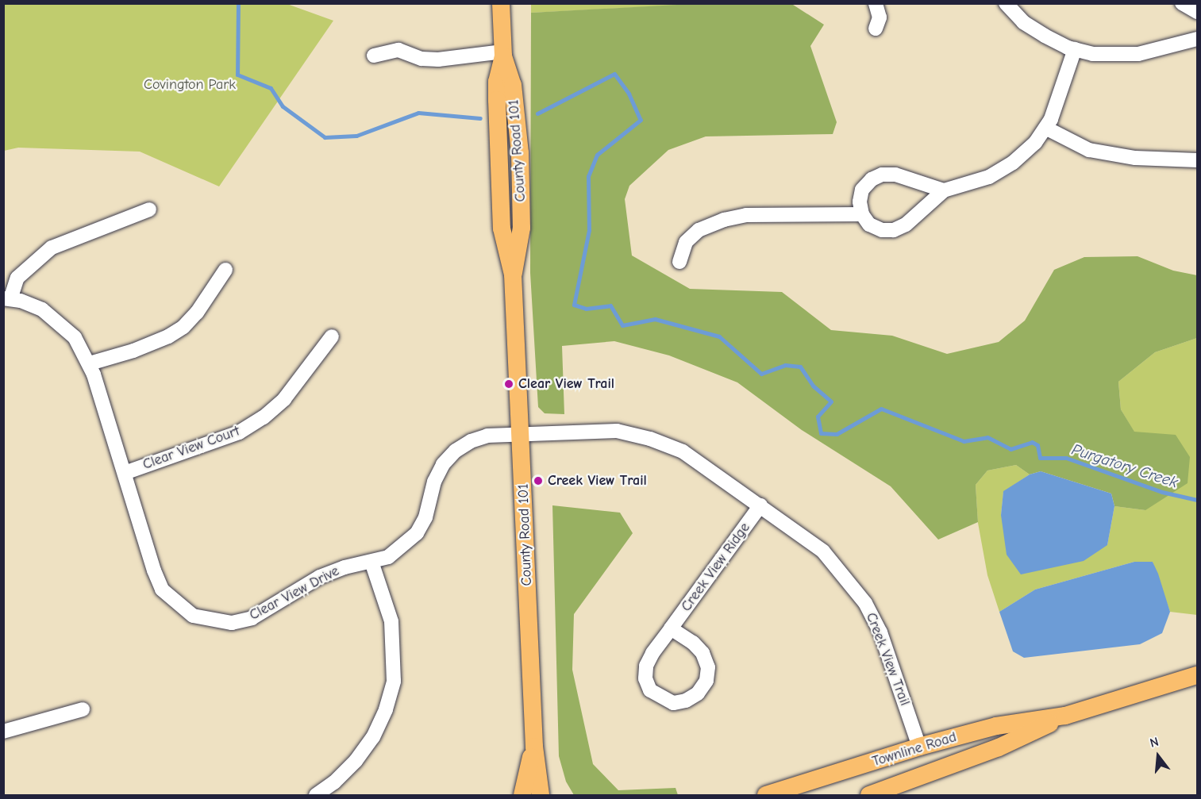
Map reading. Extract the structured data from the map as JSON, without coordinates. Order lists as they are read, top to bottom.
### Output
{
  "streets": {
    "main road": ["County Road 101", "Townline Road"],
    "street": [
      "Clear View Court",
      "Creek View Ridge",
      "Clear View Drive",
      "Creek View Trail"
    ]
  },
  "crossings": [
    ["County Road 101", "Clear View Drive"],
    ["County Road 101", "Creek View Trail"],
    ["Clear View Court", "Clear View Drive"],
    ["Creek View Ridge", "Creek View Trail"],
    ["Clear View Drive", "Creek View Trail"],
    ["Creek View Trail", "Townline Road"]
  ],
  "water": ["Purgatory Creek"],
  "parks": ["Covington Park"],
  "places": ["Clear View Trail", "Creek View Trail"],
  "north": "top"
}
